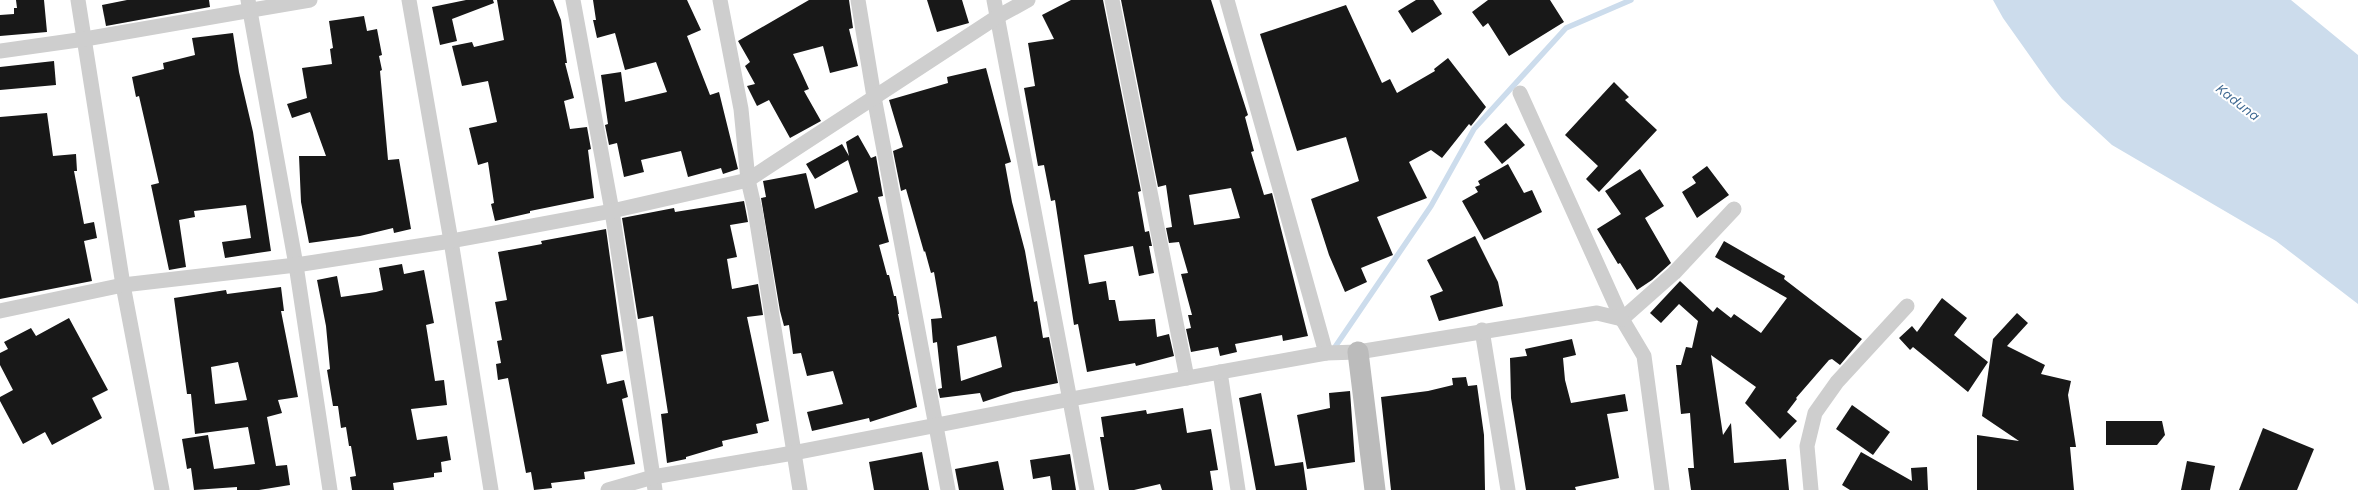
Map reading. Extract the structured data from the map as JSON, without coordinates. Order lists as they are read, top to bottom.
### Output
{
  "water": ["Kaduna"]
}
